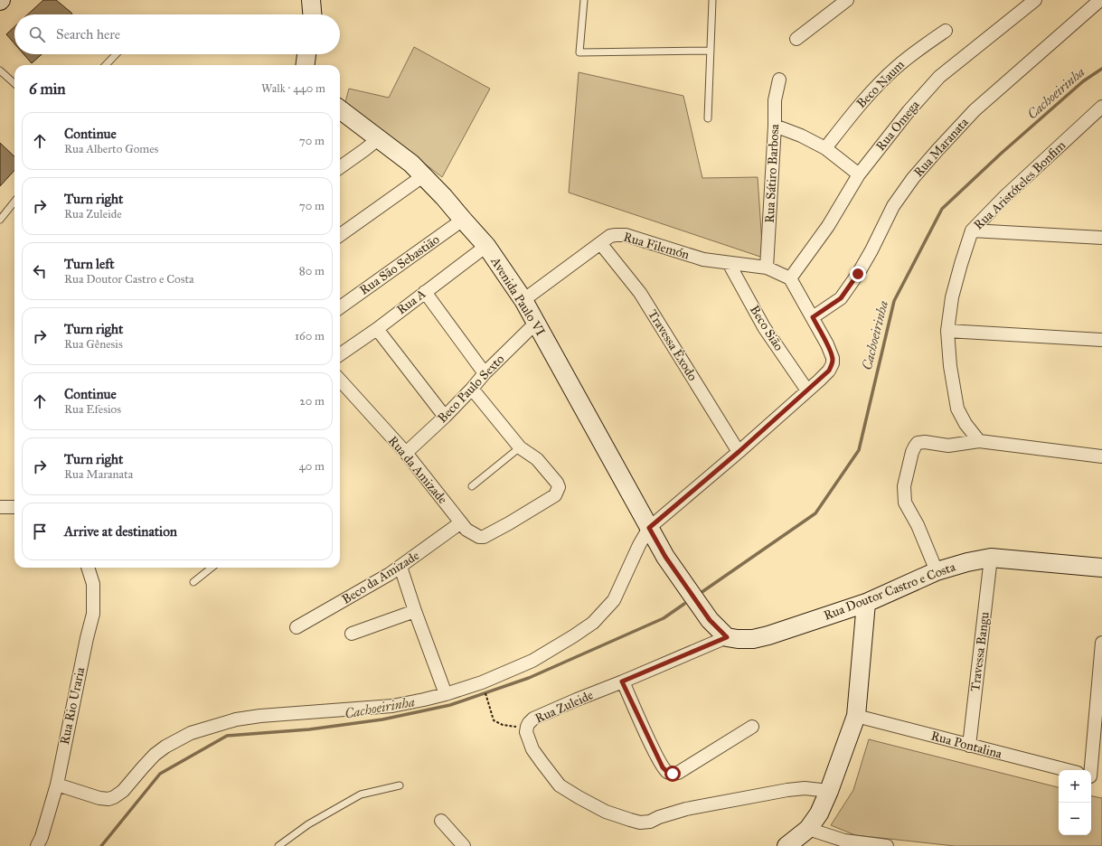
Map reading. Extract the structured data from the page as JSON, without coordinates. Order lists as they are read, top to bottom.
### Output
{
  "streets": {
    "street": [
      "Beco Naum",
      "Rua Omega",
      "Rua Maranata",
      "Rua Sátiro Barbosa",
      "Rua Aristóteles Bonfim",
      "Rua Filemón",
      "Rua São Sebastião",
      "Avenida Paulo VI",
      "Rua A",
      "Beco Sião",
      "Travessa Êxodo",
      "Beco Paulo Sexto",
      "Rua da Amizade",
      "Beco da Amizade",
      "Rua Doutor Castro e Costa",
      "Travessa Bangu",
      "Rua Rio Uraria",
      "Rua Zuleide",
      "Rua Pontalina"
    ]
  },
  "crossings": [
    ["Rua Omega", "Rua Filemón"],
    ["Rua Sátiro Barbosa", "Rua Filemón"],
    ["Rua Filemón", "Avenida Paulo VI"],
    ["Rua Filemón", "Beco Sião"],
    ["Rua Filemón", "Travessa Êxodo"],
    ["Rua São Sebastião", "Avenida Paulo VI"],
    ["Avenida Paulo VI", "Rua A"],
    ["Avenida Paulo VI", "Beco Paulo Sexto"],
    ["Beco Paulo Sexto", "Rua da Amizade"],
    ["Rua da Amizade", "Beco da Amizade"],
    ["Rua Doutor Castro e Costa", "Travessa Bangu"],
    ["Rua Doutor Castro e Costa", "Rua Zuleide"],
    ["Travessa Bangu", "Rua Pontalina"]
  ],
  "water": ["Cachoeirinha"],
  "page": {
    "search": "Search here",
    "heading": ["6 min", "Walk · 440 m"],
    "list": [
      ["Continue", "Rua Alberto Gomes", "70 m"],
      ["Turn right", "Rua Zuleide", "70 m"],
      ["Turn left", "Rua Doutor Castro e Costa", "80 m"],
      ["Turn right", "Rua Gênesis", "160 m"],
      ["Continue", "Rua Efesios", "20 m"],
      ["Turn right", "Rua Maranata", "40 m"],
      "Arrive at destination"
    ],
    "map_buttons": ["+", "−"]
  }
}
